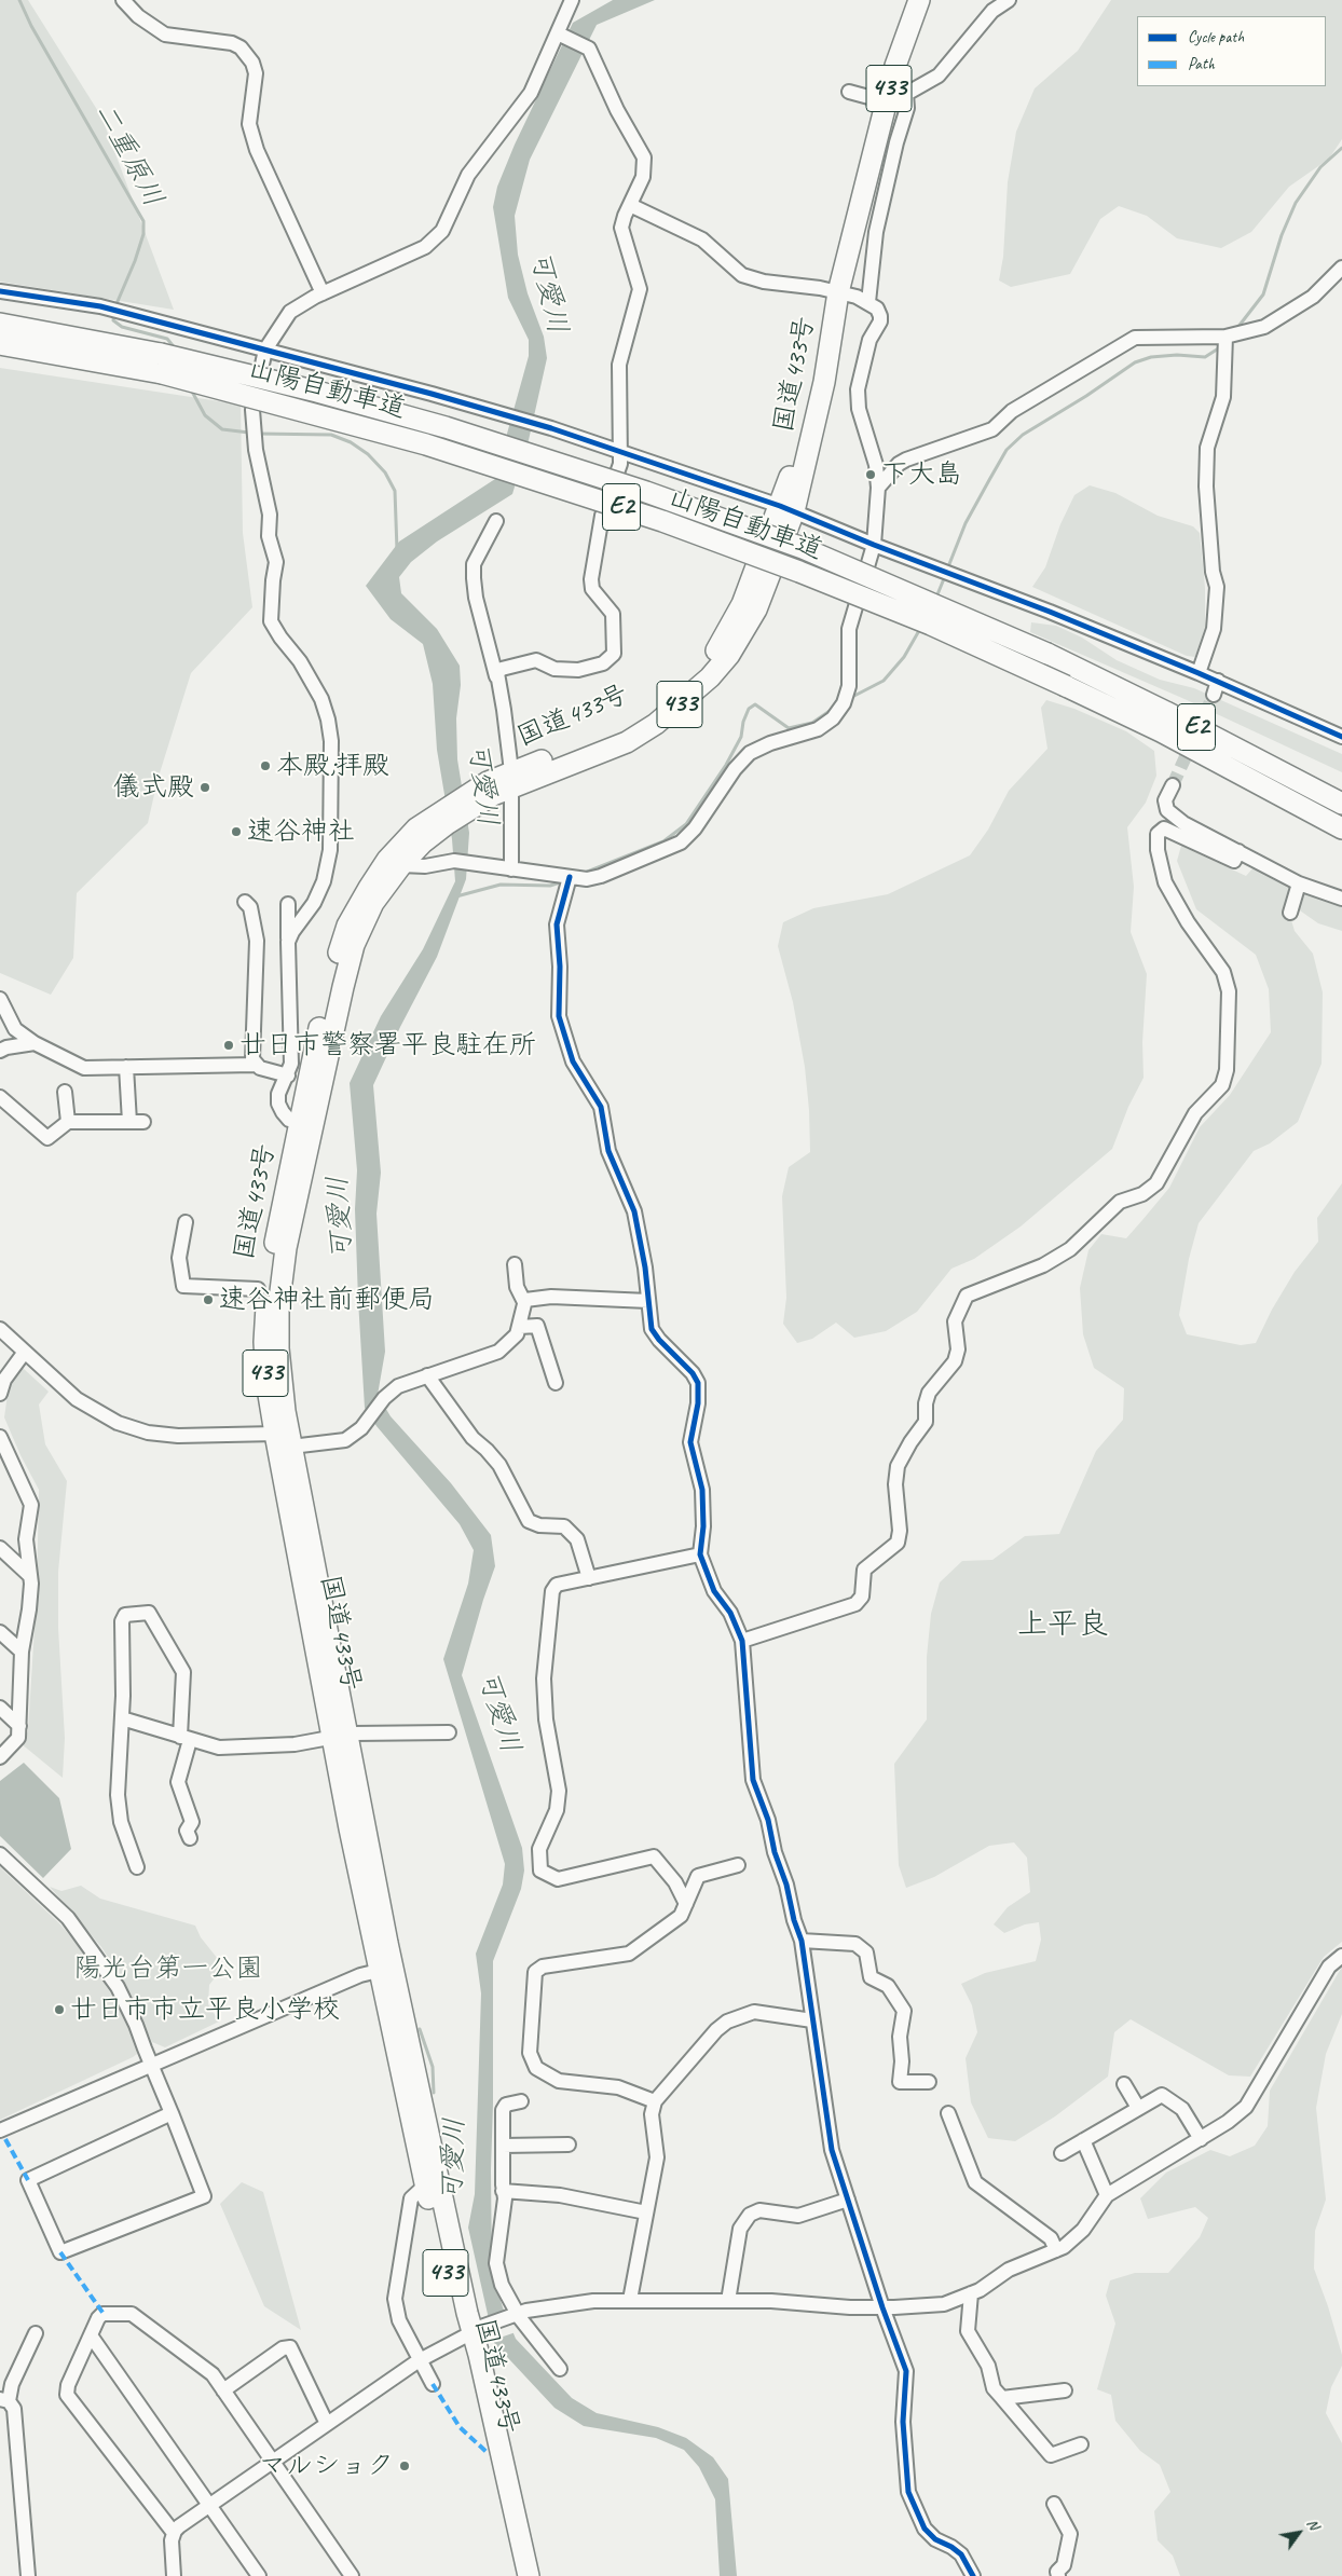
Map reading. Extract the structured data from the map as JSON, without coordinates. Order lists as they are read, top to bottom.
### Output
{
  "streets": {
    "highway": [
      "433",
      "国道433号",
      "山陽自動車道",
      "E2"
    ]
  },
  "districts": ["上平良"],
  "water": ["二重原川", "可愛川"],
  "parks": ["陽光台第一公園"],
  "places": [
    "下大島",
    "本殿;拝殿",
    "儀式殿",
    "速谷神社",
    "廿日市警察署平良駐在所",
    "速谷神社前郵便局",
    "廿日市市立平良小学校",
    "マルショク"
  ],
  "legend": ["Cycle path", "Path"],
  "north": "top right"
}
